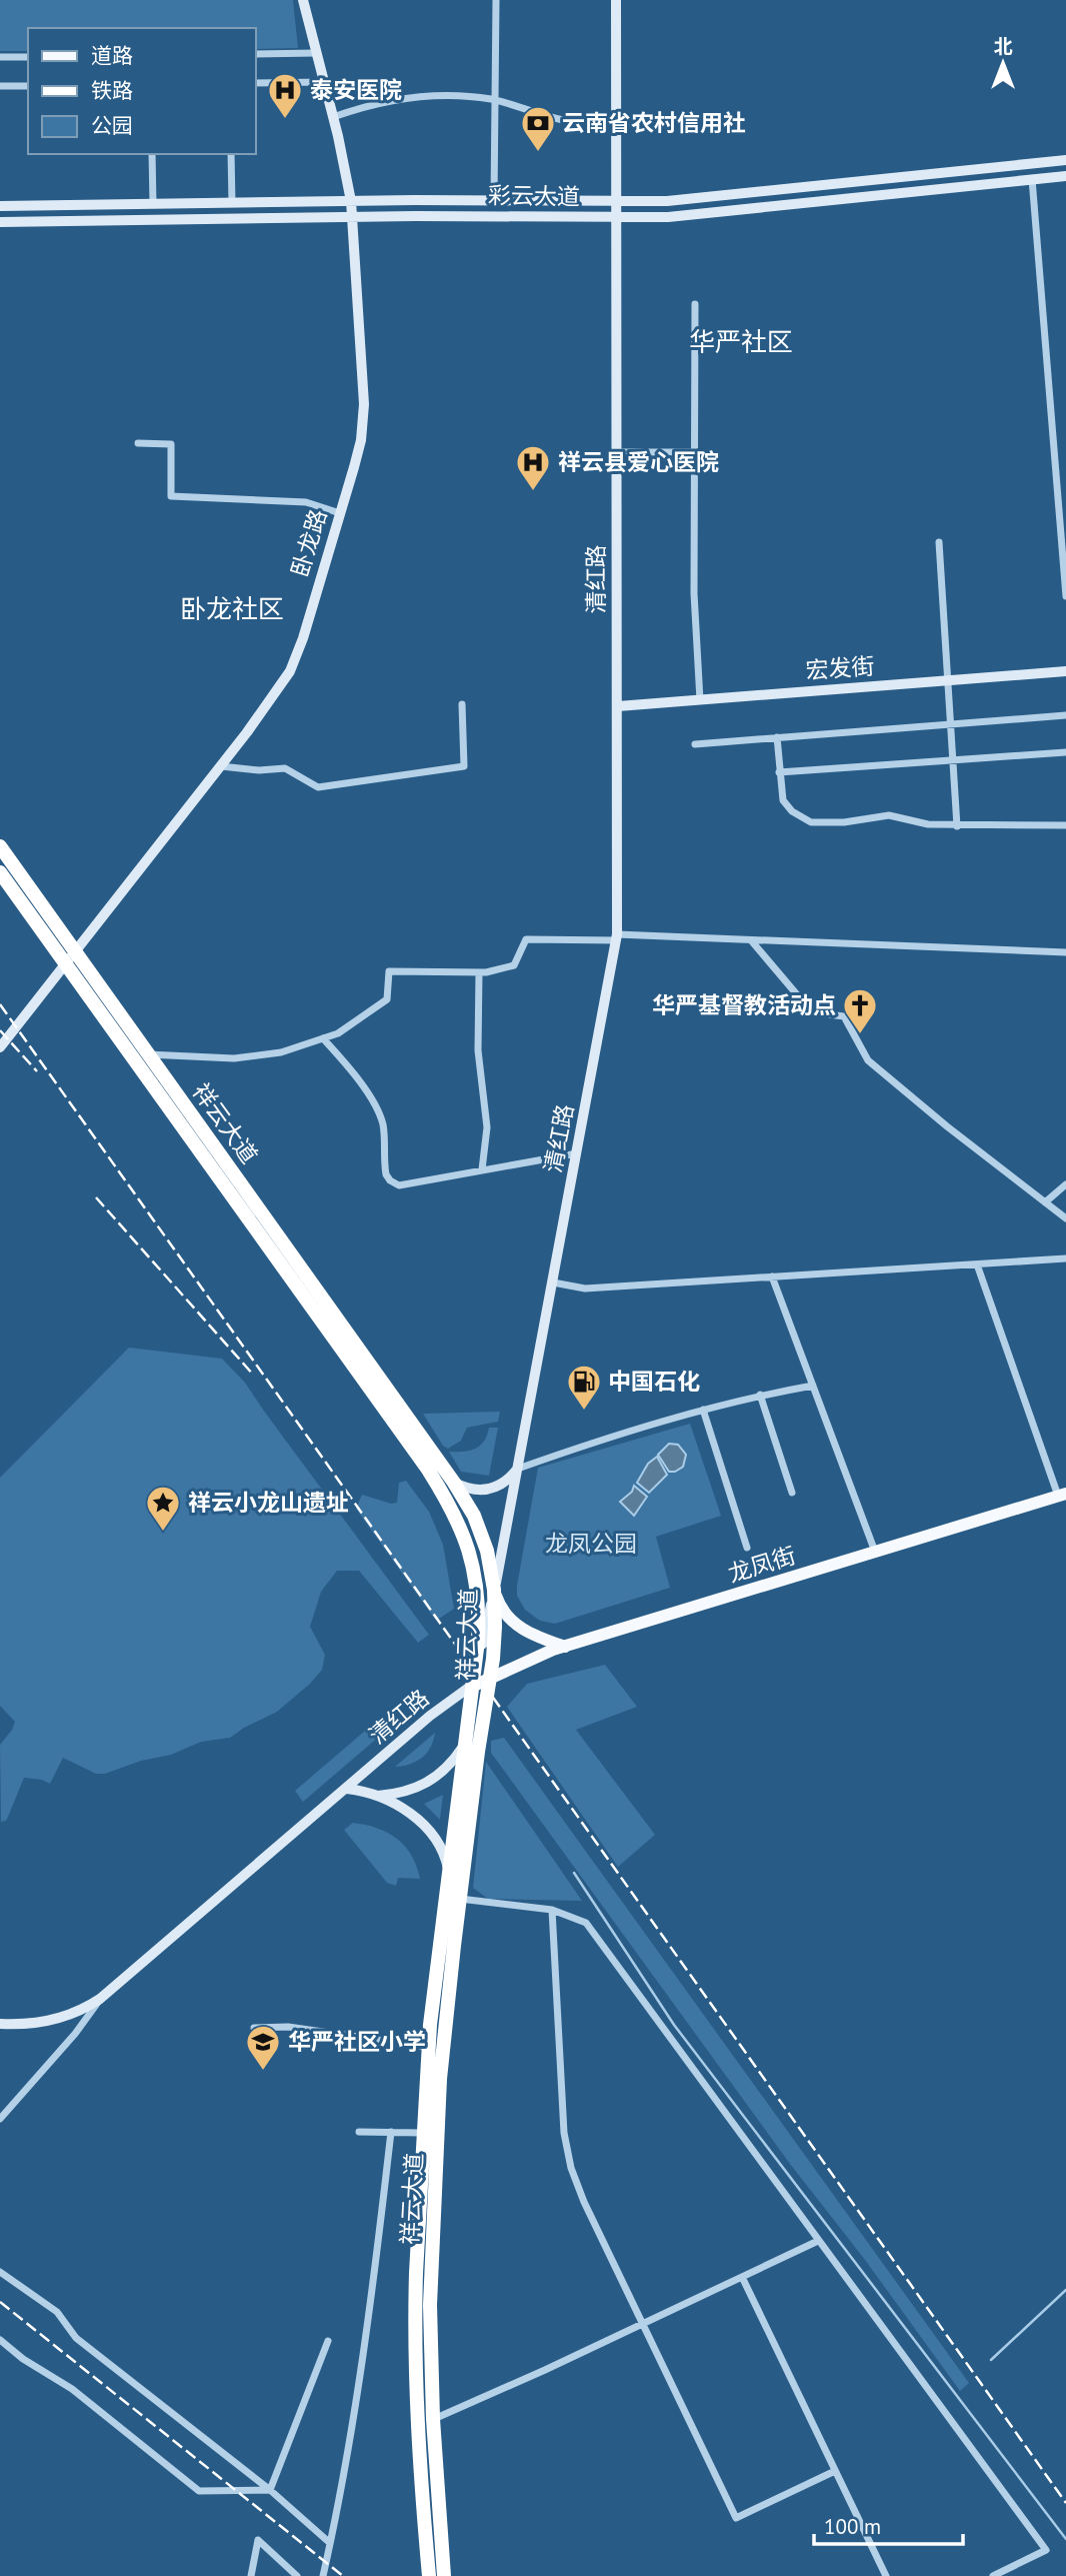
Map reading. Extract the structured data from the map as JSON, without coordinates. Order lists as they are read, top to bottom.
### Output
{
  "streets": {
    "highway": ["祥云大道"],
    "main road": [
      "彩云大道",
      "卧龙路",
      "清红路",
      "宏发街",
      "龙凤街"
    ]
  },
  "crossings": [
    ["彩云大道", "卧龙路"],
    ["彩云大道", "清红路"],
    ["卧龙路", "祥云大道"],
    ["清红路", "宏发街"],
    ["清红路", "祥云大道"],
    ["清红路", "龙凤街"],
    ["祥云大道", "龙凤街"]
  ],
  "districts": ["华严社区", "卧龙社区"],
  "parks": ["龙凤公园"],
  "places": {
    "hospital": ["泰安医院", "祥云县爱心医院"],
    "bank": ["云南省农村信用社"],
    "church": ["华严基督教活动点"],
    "fuel station": ["中国石化"],
    "place": ["祥云小龙山遗址"],
    "school or university": ["华严社区小学"]
  },
  "legend": ["道路", "铁路", "公园"],
  "scale_bar": "100 m",
  "north": "top"
}
